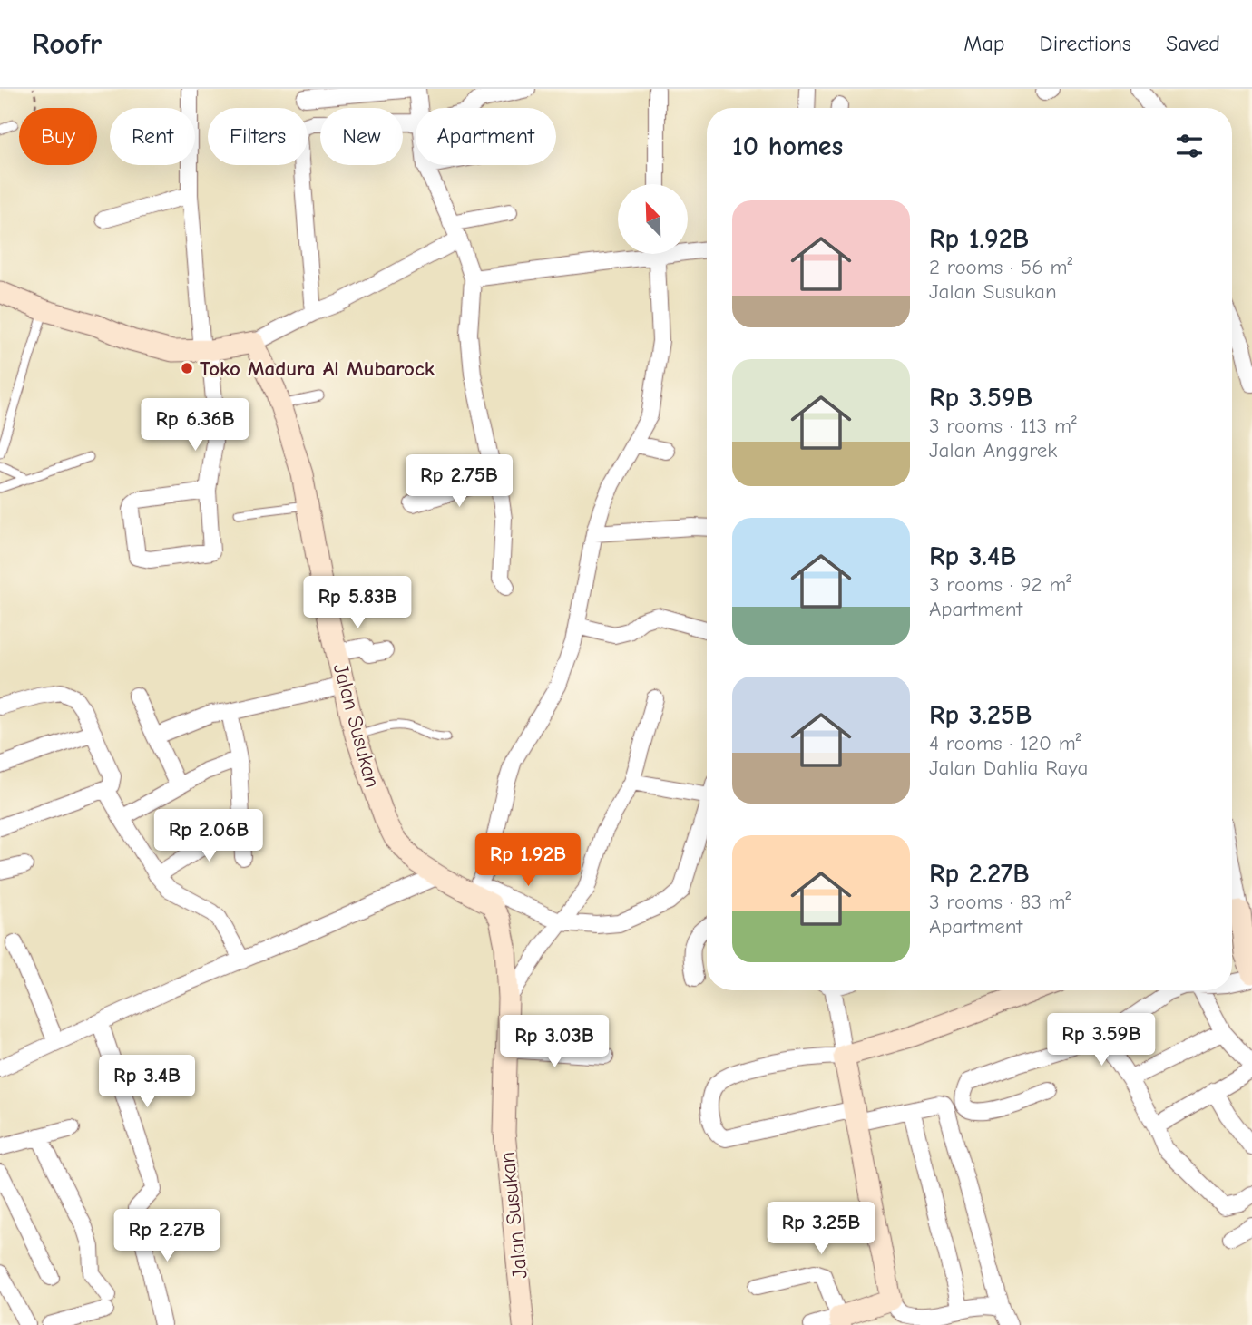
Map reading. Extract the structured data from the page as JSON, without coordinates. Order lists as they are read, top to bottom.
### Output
{
  "streets": {
    "street": ["Jalan Susukan"]
  },
  "places": ["Toko Madura Al Mubarock"],
  "north": "top left",
  "page": {
    "header": "Roofr",
    "nav": ["Map", "Directions", "Saved"],
    "chip": [
      "Buy",
      "Rent",
      "Filters",
      "New",
      "Apartment"
    ],
    "heading": "10 homes",
    "list": [
      {
        "name": "Rp 1.92B",
        "note": "2 rooms · 56 m² · Jalan Susukan"
      },
      {
        "name": "Rp 3.59B",
        "note": "3 rooms · 113 m² · Jalan Anggrek"
      },
      {
        "name": "Rp 3.4B",
        "note": "3 rooms · 92 m² · Apartment"
      },
      {
        "name": "Rp 3.25B",
        "note": "4 rooms · 120 m² · Jalan Dahlia Raya"
      },
      {
        "name": "Rp 2.27B",
        "note": "3 rooms · 83 m² · Apartment"
      }
    ],
    "price": [
      "Rp 6.36B",
      "Rp 2.75B",
      "Rp 5.83B",
      "Rp 2.06B",
      "Rp 1.92B",
      "Rp 3.59B",
      "Rp 3.03B",
      "Rp 3.4B",
      "Rp 3.25B",
      "Rp 2.27B"
    ]
  }
}
